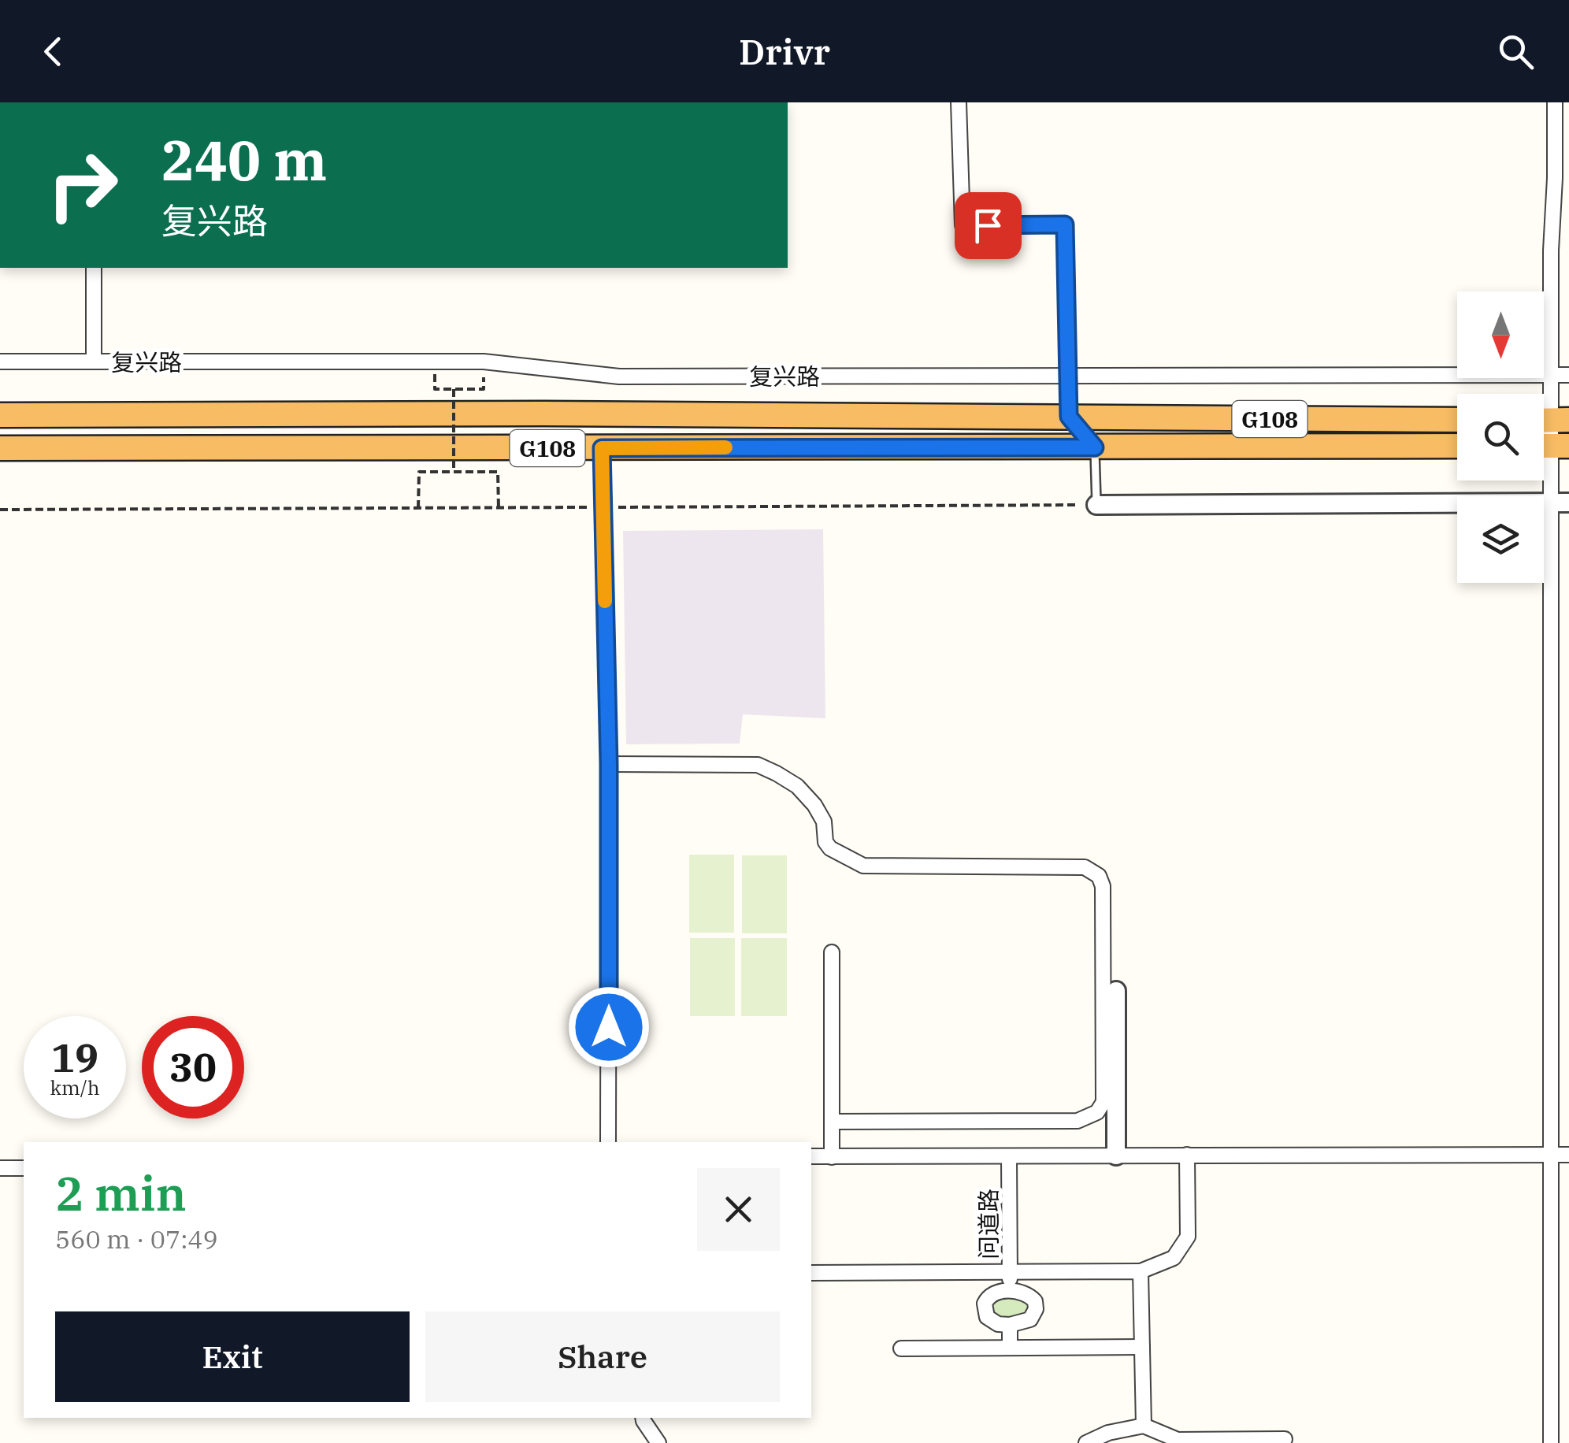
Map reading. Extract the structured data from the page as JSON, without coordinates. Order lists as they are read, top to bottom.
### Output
{
  "streets": {
    "highway": ["复兴路", "G108"],
    "street": ["问道路"]
  },
  "north": "bottom",
  "page": {
    "header": "Drivr",
    "turn": ["240 m", "复兴路"],
    "speed": "19 km/h",
    "limit": "30",
    "heading": ["2 min", "560 m · 07:49"],
    "buttons": ["Exit", "Share"]
  }
}
